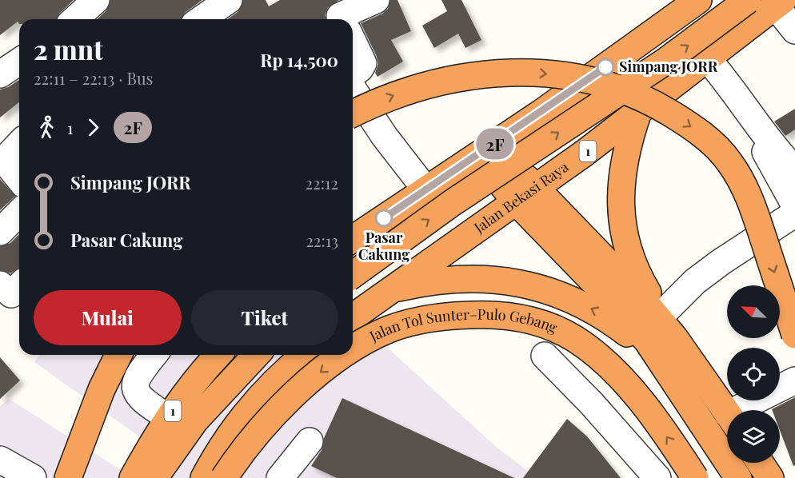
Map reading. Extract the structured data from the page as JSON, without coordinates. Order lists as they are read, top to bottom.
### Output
{
  "streets": {
    "highway": ["1", "Jalan Bekasi Raya", "Jalan Tol Sunter–Pulo Gebang"]
  },
  "places": ["Simpang JORR", "Pasar Cakung"],
  "lines": ["bus line 2F"],
  "north": "top left",
  "page": {
    "on_map": "2F",
    "heading": ["2 mnt", "22:11 – 22:13 · Bus", "Rp 14,500"],
    "legs": ["1", "2F"],
    "list": [
      {
        "name": "Simpang JORR",
        "value": "22:12"
      },
      {
        "name": "Pasar Cakung",
        "value": "22:13"
      }
    ],
    "buttons": ["Mulai", "Tiket"]
  }
}
